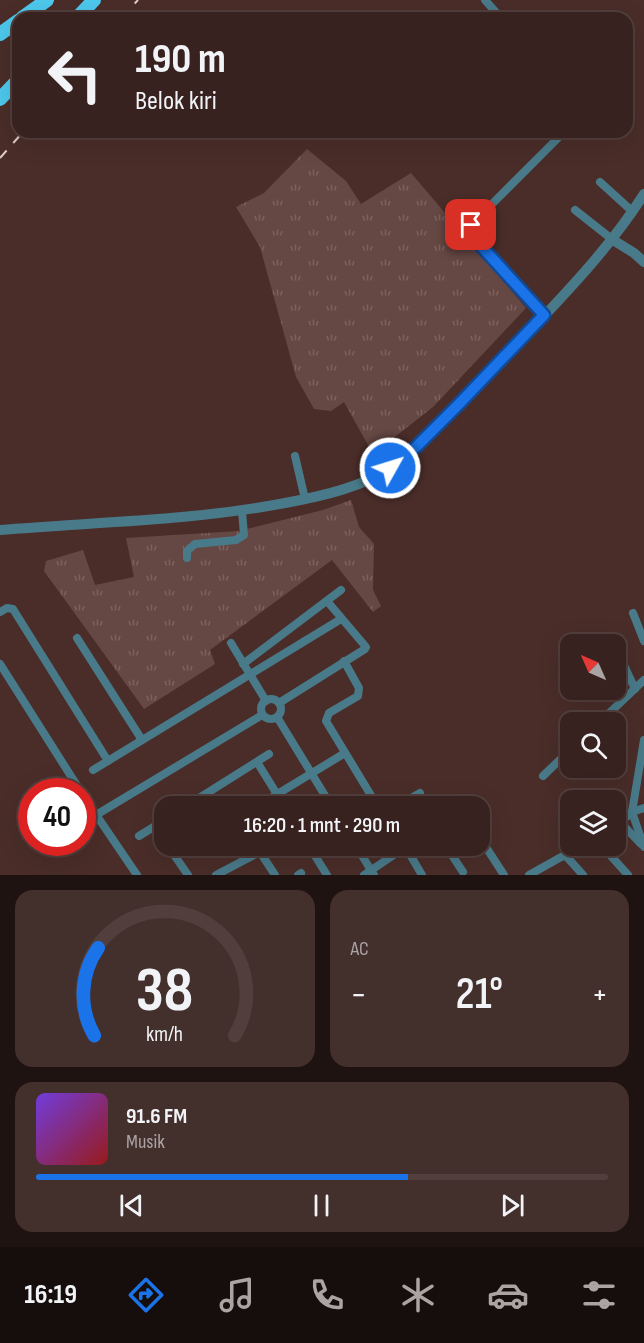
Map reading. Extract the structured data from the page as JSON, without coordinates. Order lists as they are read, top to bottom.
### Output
{
  "north": "top left",
  "page": {
    "turn": ["190 m", "Belok kiri"],
    "limit": "40",
    "trip": "16:20 · 1 mnt · 290 m",
    "tile": "AC",
    "heat": ["−", "21°", "+"],
    "song": ["91.6 FM", "Musik"],
    "tabs": "16:19",
    "gauge": ["38", "km/h"]
  }
}
